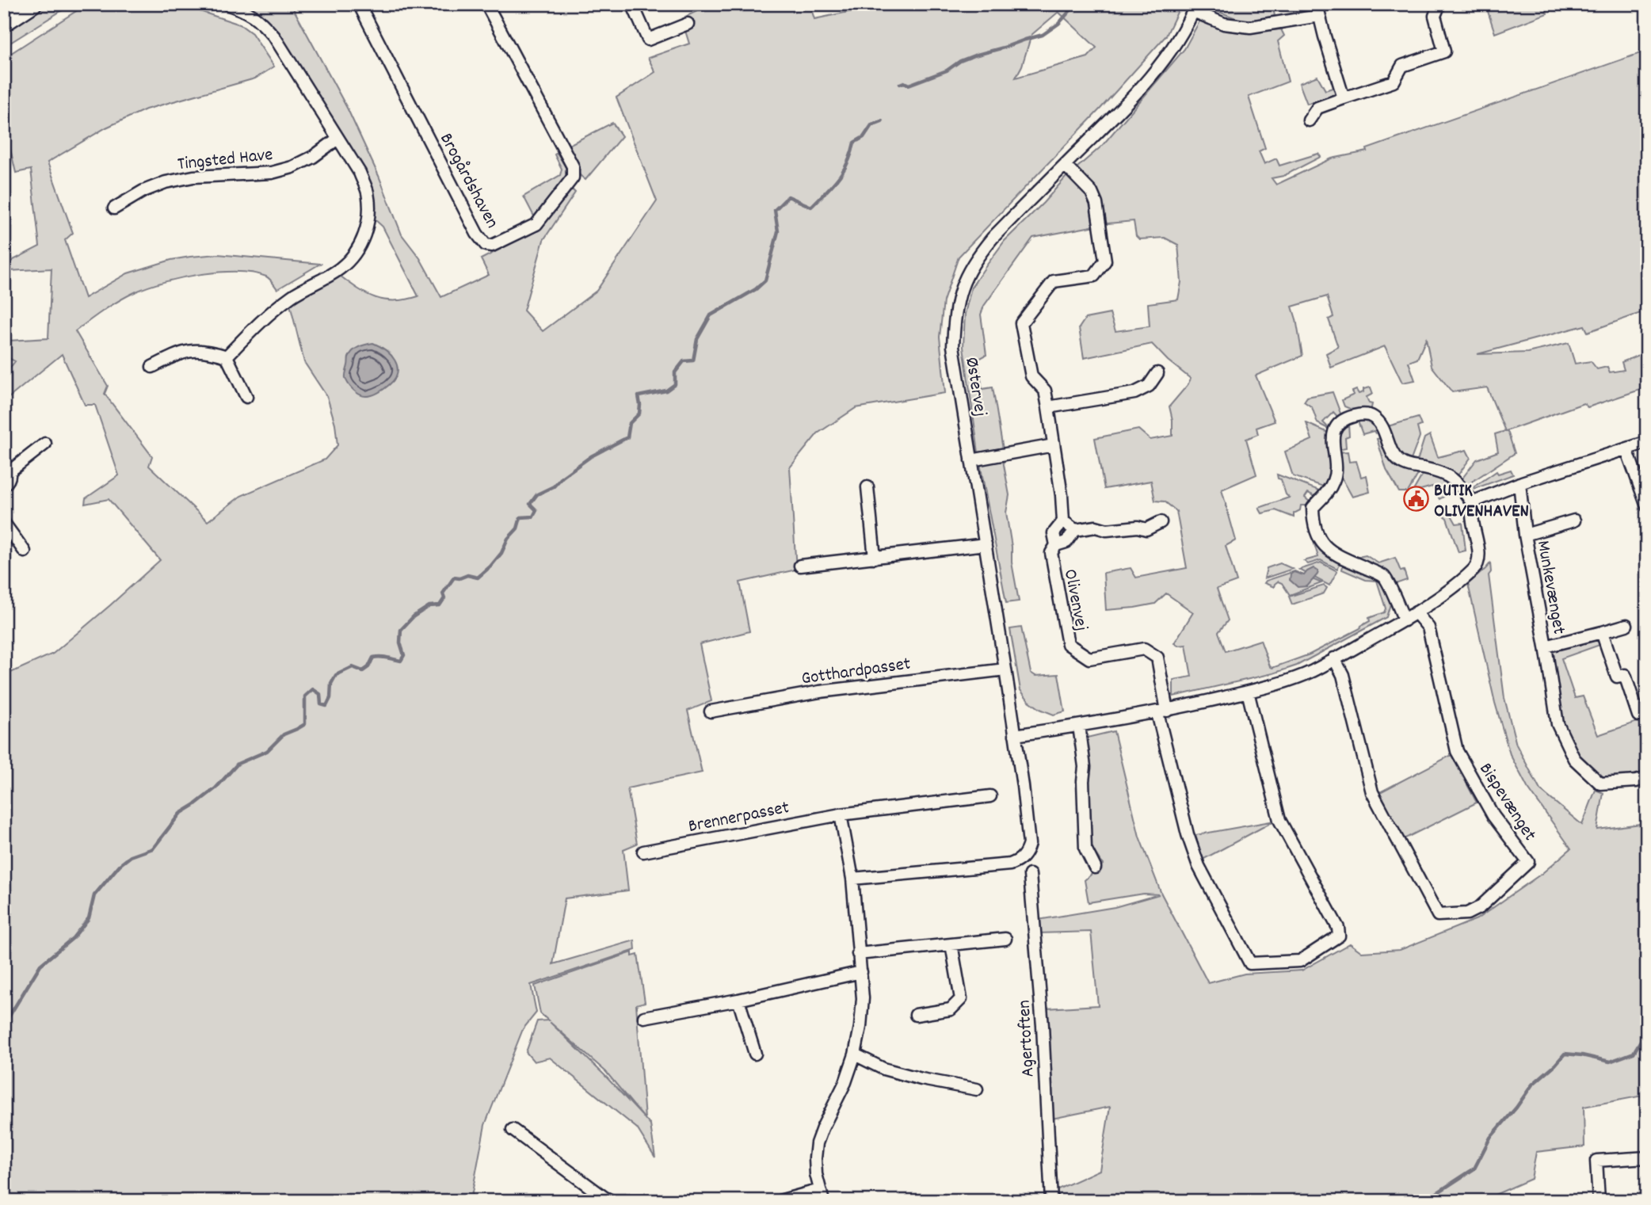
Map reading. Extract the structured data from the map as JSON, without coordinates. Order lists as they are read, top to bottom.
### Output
{
  "streets": {
    "street": [
      "Tingsted Have",
      "Brogårdshaven",
      "Østervej",
      "Munkevænget",
      "Olivenvej",
      "Gotthardpasset",
      "Bispevænget",
      "Brennerpasset",
      "Agertoften"
    ]
  },
  "crossings": [
    ["Østervej", "Olivenvej"],
    ["Østervej", "Gotthardpasset"]
  ],
  "places": {
    "public building": ["BUTIK OLIVENHAVEN"]
  }
}
